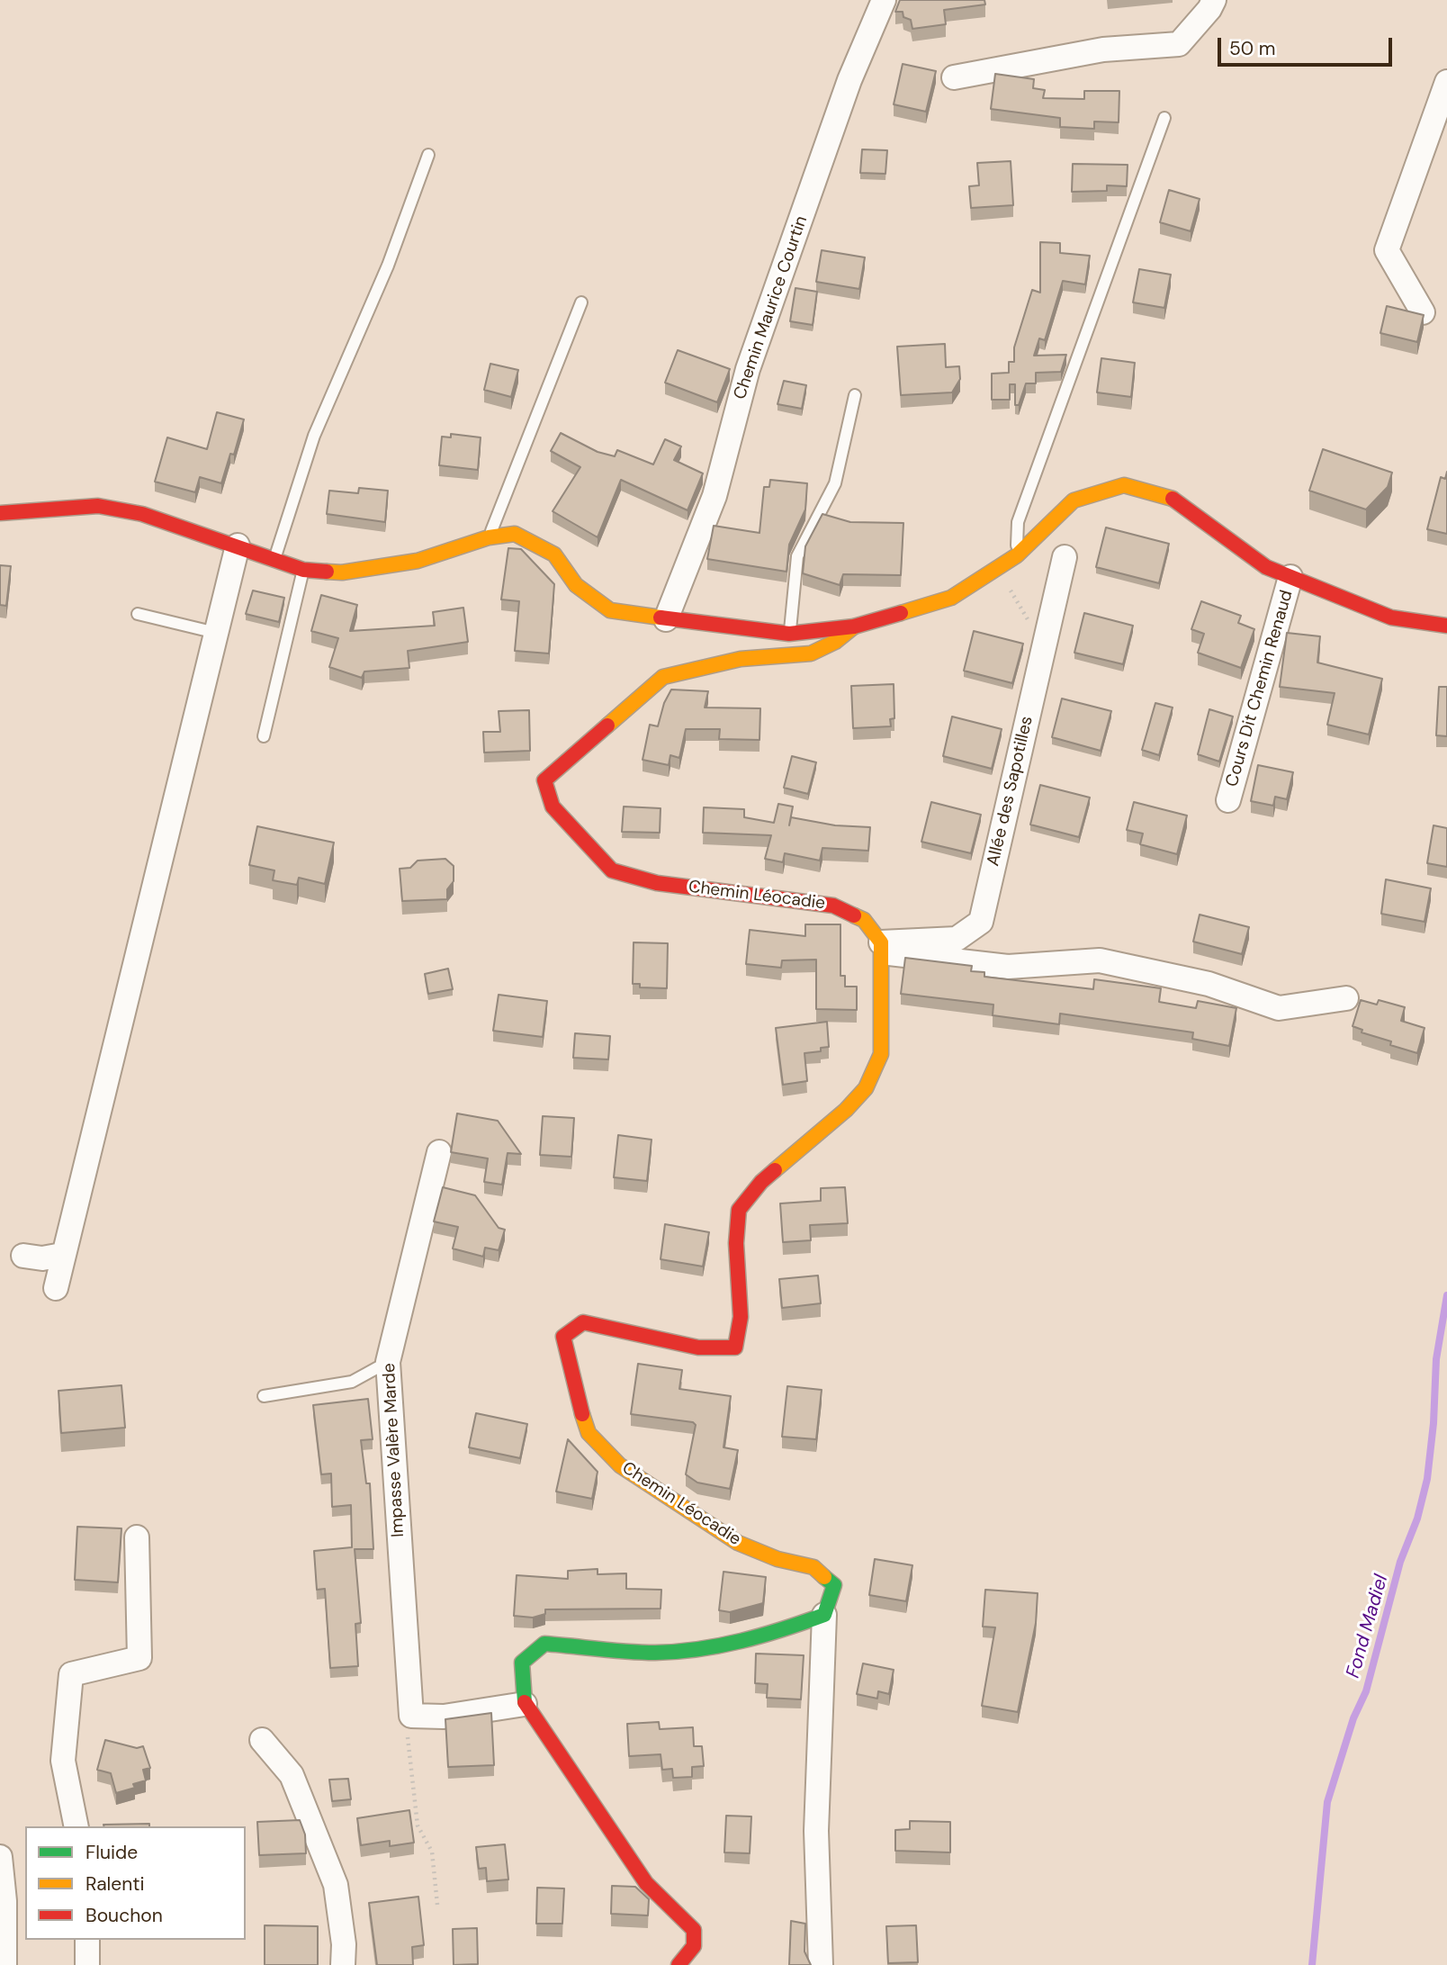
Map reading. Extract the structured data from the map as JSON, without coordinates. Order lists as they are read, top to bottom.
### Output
{
  "streets": {
    "street": [
      "Chemin Maurice Courtin",
      "Cours Dit Chemin Renaud",
      "Allée des Sapotilles",
      "Chemin Léocadie",
      "Impasse Valère Marde"
    ]
  },
  "crossings": [
    ["Chemin Maurice Courtin", "Cours Dit Chemin Renaud"],
    ["Cours Dit Chemin Renaud", "Chemin Léocadie"],
    ["Allée des Sapotilles", "Chemin Léocadie"]
  ],
  "water": ["Fond Madiel"],
  "legend": ["Fluide", "Ralenti", "Bouchon"],
  "scale_bar": "50 m"
}
